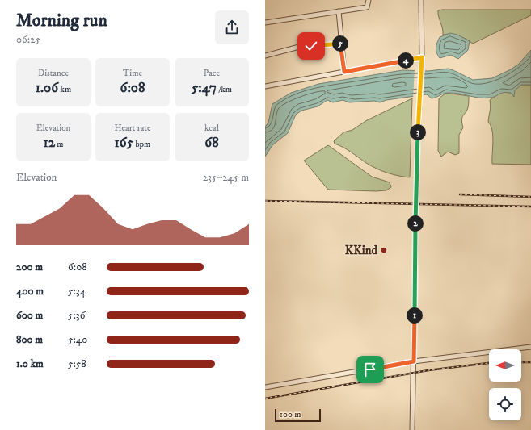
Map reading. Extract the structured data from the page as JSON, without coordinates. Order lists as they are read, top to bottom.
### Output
{
  "places": ["KKind"],
  "scale_bar": "100 m",
  "north": "left",
  "page": {
    "heading": ["Morning run", "06:25"],
    "pins": [
      "5",
      "4",
      "3",
      "2",
      "1"
    ],
    "stats": [
      ["Distance", "1.06 km"],
      ["Time", "6:08"],
      ["Pace", "5:47 /km"],
      ["Elevation", "12 m"],
      ["Heart rate", "165 bpm"],
      ["kcal", "68"]
    ],
    "chart": ["Elevation", "235–245 m"],
    "list": [
      {
        "name": "200 m",
        "note": "6:08"
      },
      {
        "name": "400 m",
        "note": "5:34"
      },
      {
        "name": "600 m",
        "note": "5:36"
      },
      {
        "name": "800 m",
        "note": "5:40"
      },
      {
        "name": "1.0 km",
        "note": "5:58"
      }
    ],
    "scale": "100 m"
  }
}
